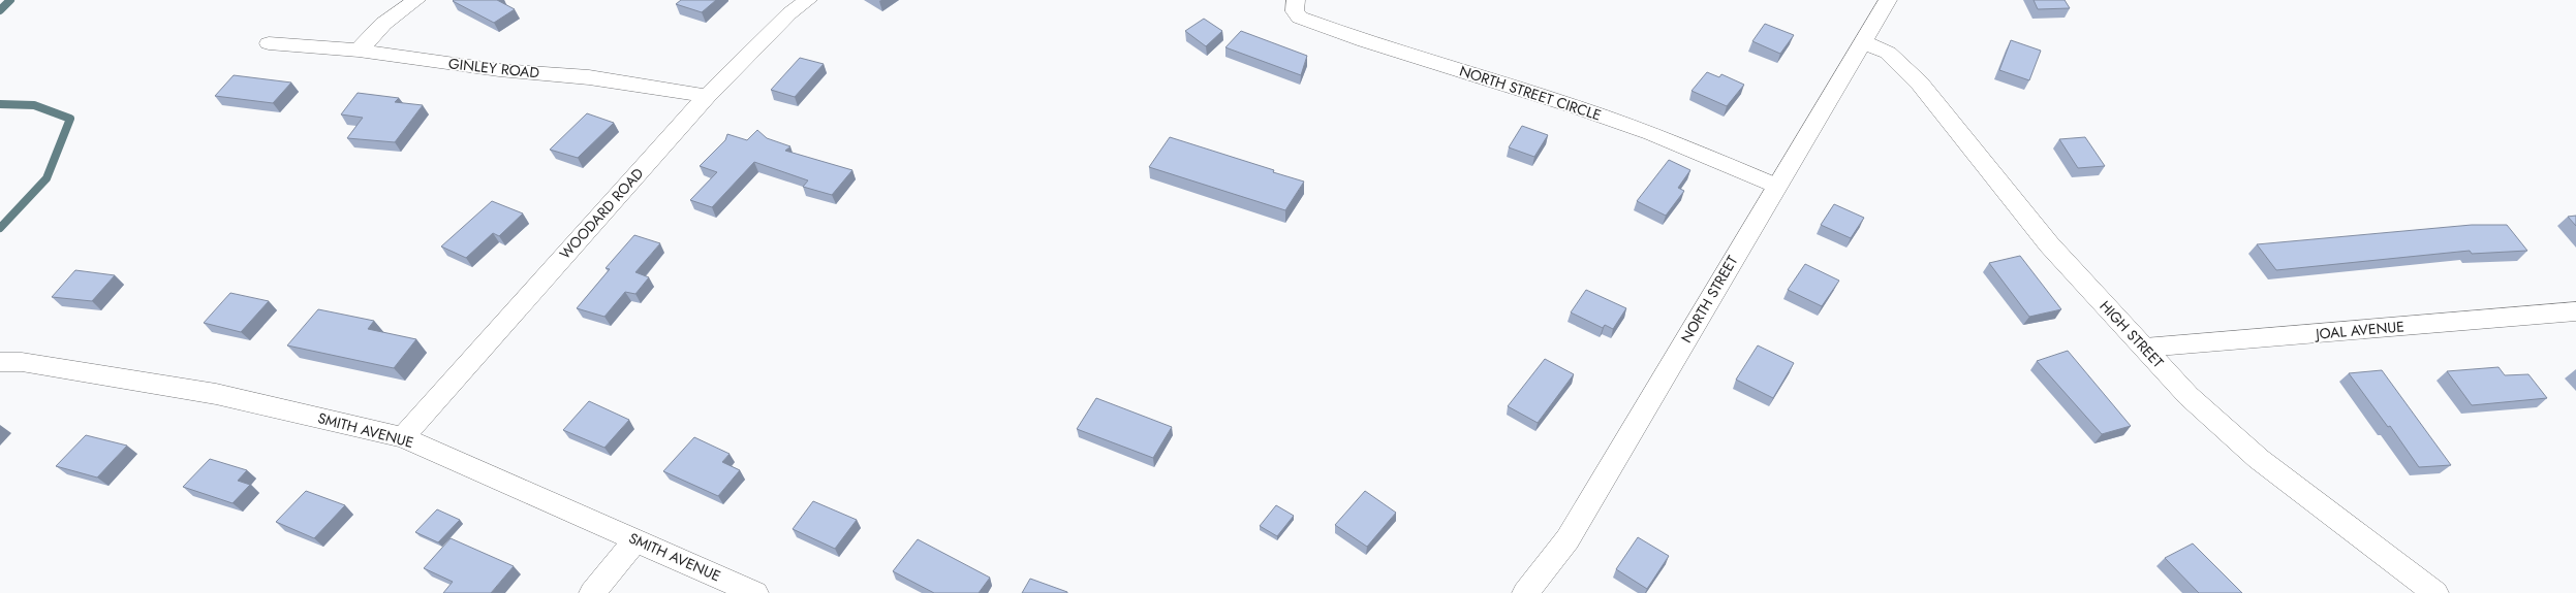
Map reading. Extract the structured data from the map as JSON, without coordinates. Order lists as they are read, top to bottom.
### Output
{
  "streets": {
    "street": [
      "GINLEY ROAD",
      "NORTH STREET CIRCLE",
      "WOODARD ROAD",
      "NORTH STREET",
      "JOAL AVENUE",
      "HIGH STREET",
      "SMITH AVENUE"
    ]
  },
  "crossings": [
    ["GINLEY ROAD", "WOODARD ROAD"],
    ["NORTH STREET CIRCLE", "NORTH STREET"],
    ["WOODARD ROAD", "SMITH AVENUE"],
    ["NORTH STREET", "HIGH STREET"],
    ["JOAL AVENUE", "HIGH STREET"]
  ]
}
